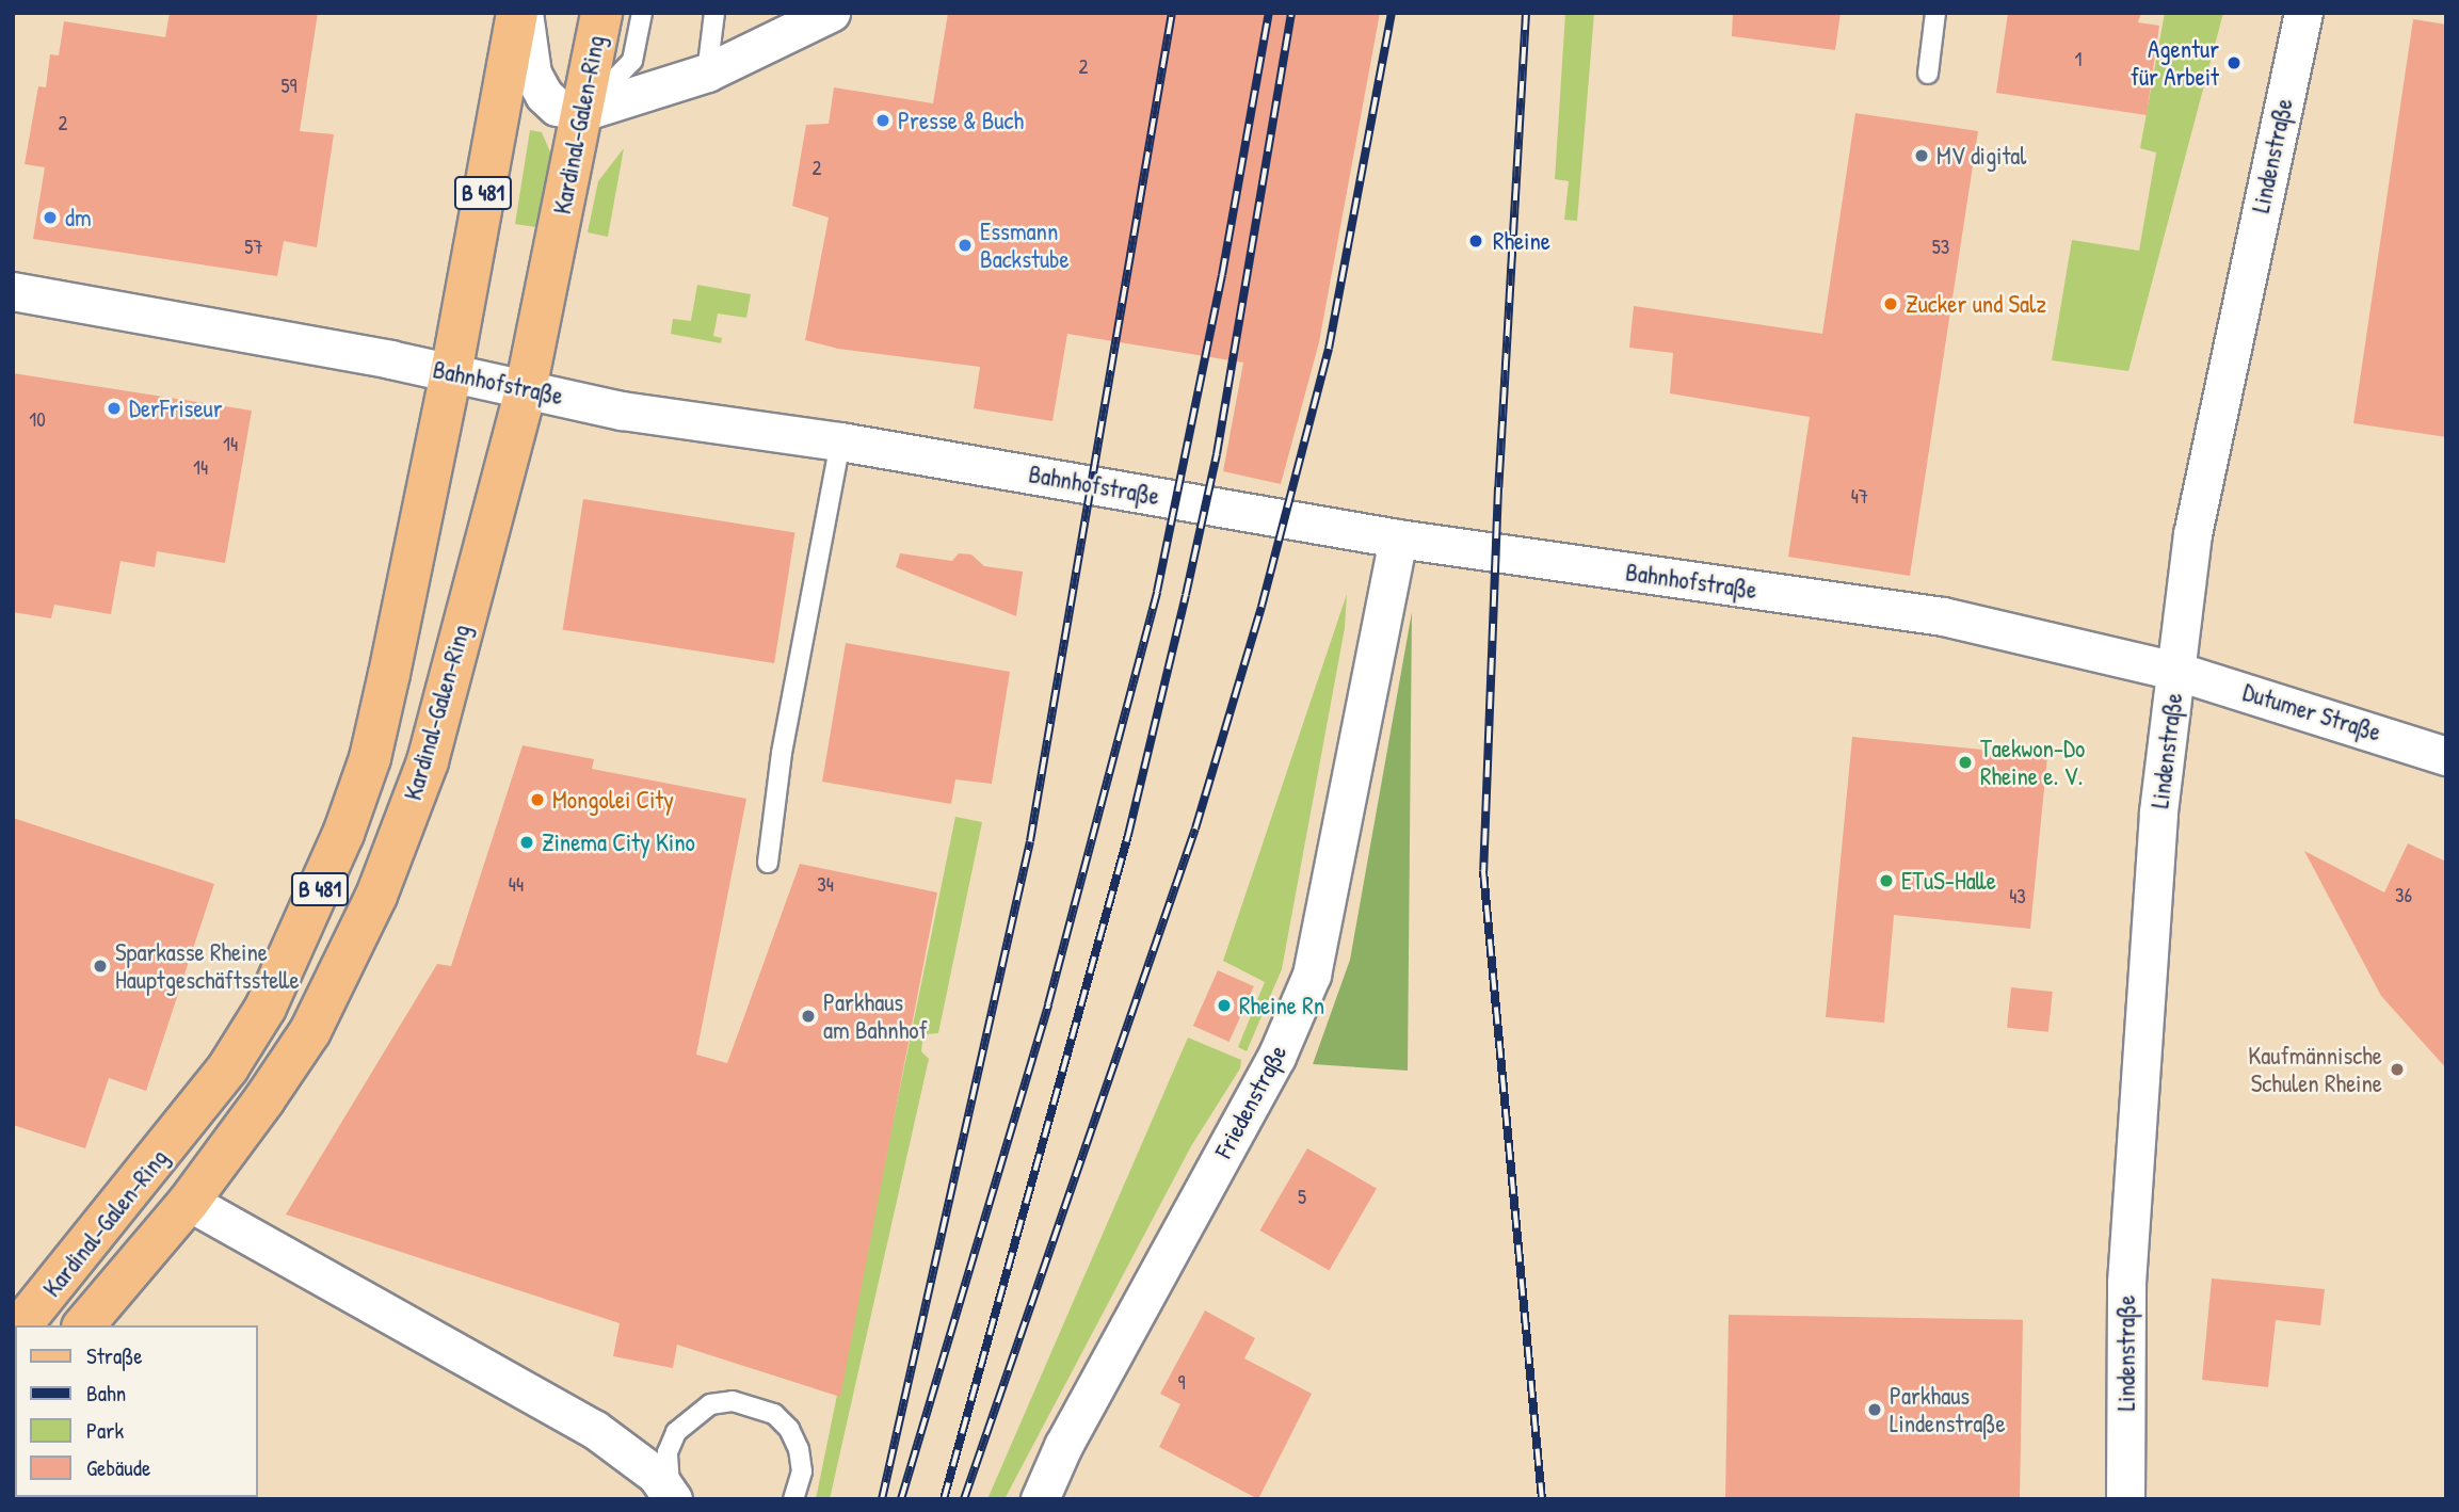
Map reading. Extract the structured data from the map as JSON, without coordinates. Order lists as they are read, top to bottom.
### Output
{
  "streets": {
    "main road": ["Kardinal-Galen-Ring", "B 481"],
    "street": [
      "Lindenstraße",
      "Bahnhofstraße",
      "Dutumer Straße",
      "Friedenstraße"
    ]
  },
  "crossings": [
    ["Kardinal-Galen-Ring", "Bahnhofstraße"],
    ["Lindenstraße", "Bahnhofstraße"],
    ["Lindenstraße", "Dutumer Straße"],
    ["Bahnhofstraße", "Dutumer Straße"],
    ["Bahnhofstraße", "Friedenstraße"]
  ],
  "places": [
    "Agentur für Arbeit",
    "Presse & Buch",
    "MV digital",
    "dm",
    "Rheine",
    "Essmann Backstube",
    "Zucker und Salz",
    "DerFriseur",
    "Taekwon-Do Rheine e. V.",
    "Mongolei City",
    "Zinema City Kino",
    "ETuS-Halle",
    "Sparkasse Rheine Hauptgeschäftsstelle",
    "Rheine Rn",
    "Parkhaus am Bahnhof",
    "Kaufmännische Schulen Rheine",
    "Parkhaus Lindenstraße"
  ],
  "house_numbers": [
    "1",
    "2",
    "59",
    "2",
    "2",
    "57",
    "53",
    "10",
    "14",
    "14",
    "47",
    "44",
    "34",
    "36",
    "43",
    "5",
    "9"
  ],
  "legend": [
    "Straße",
    "Bahn",
    "Park",
    "Gebäude"
  ]
}
